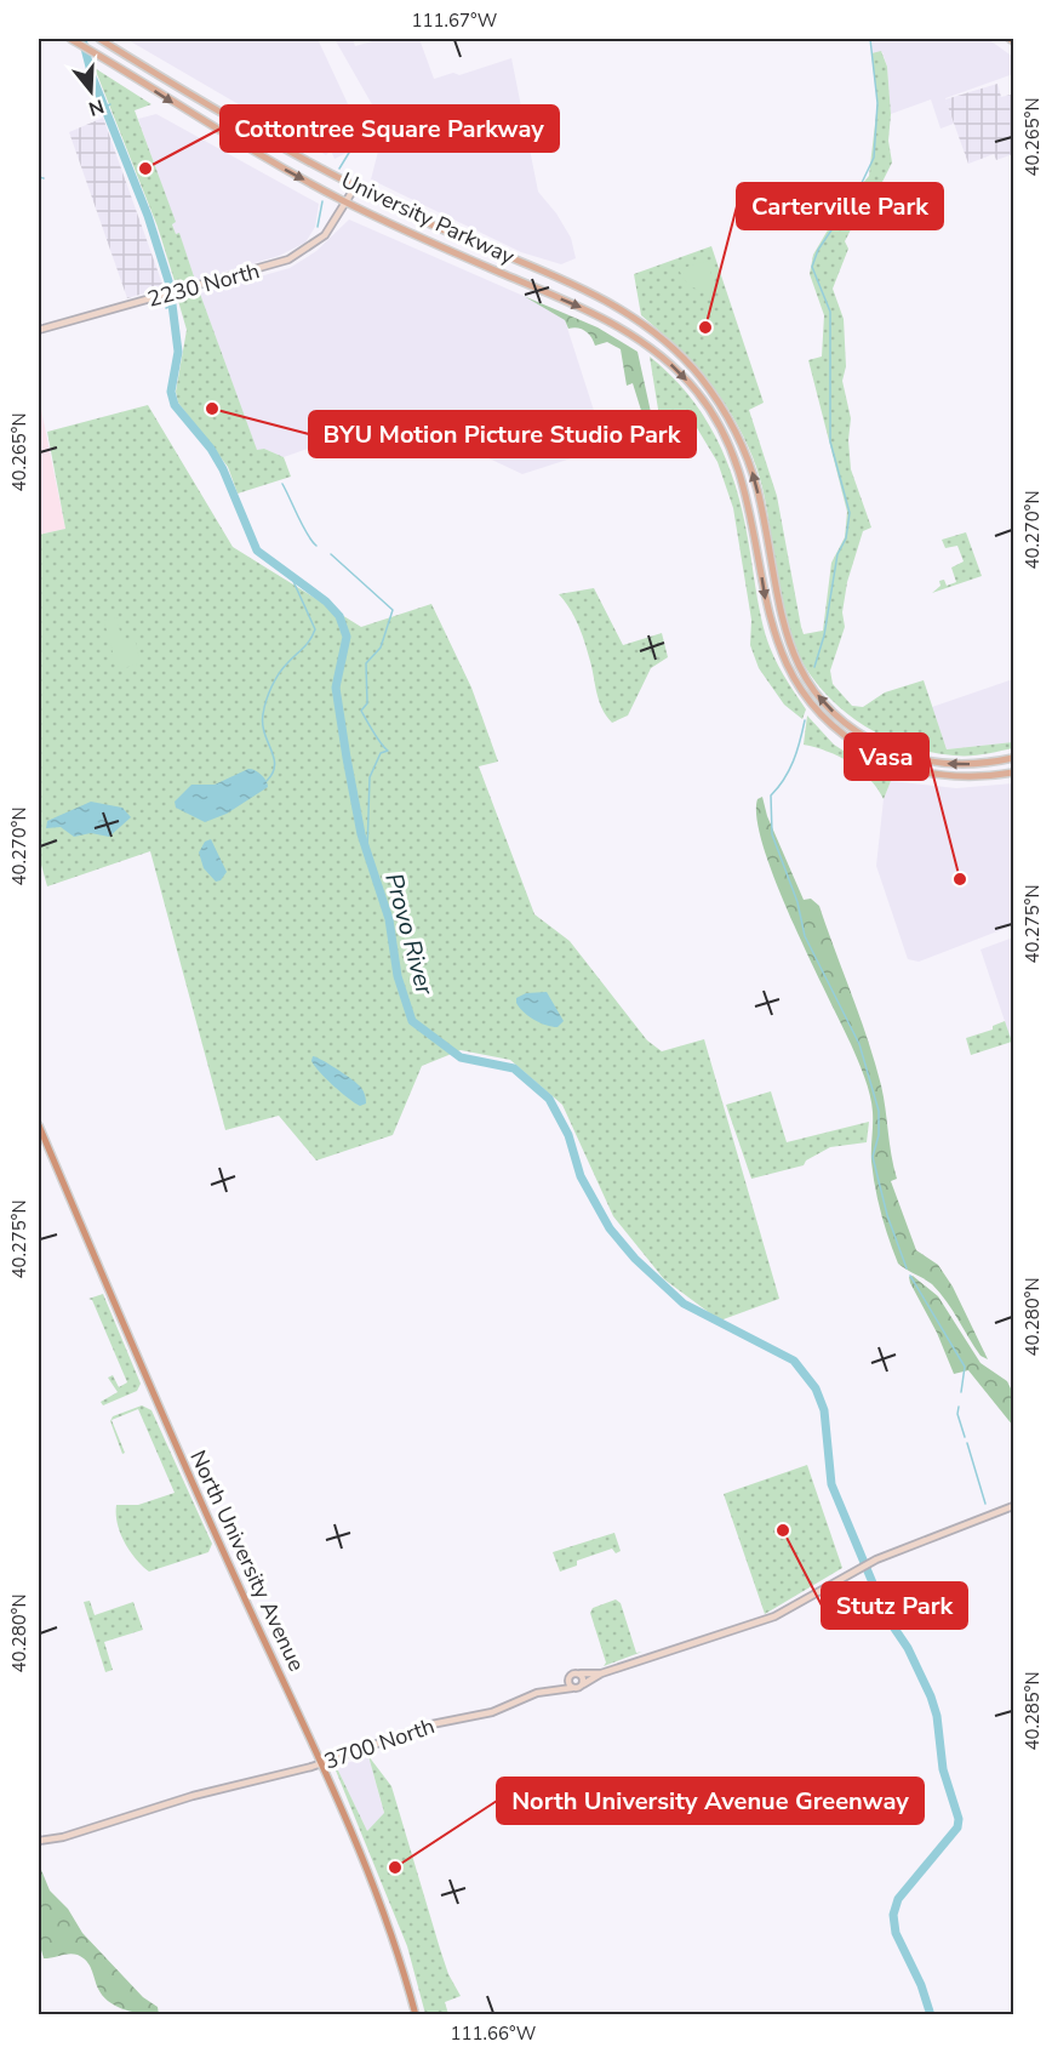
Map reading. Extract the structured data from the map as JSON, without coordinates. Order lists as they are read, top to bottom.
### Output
{
  "streets": {
    "highway": ["North University Avenue"],
    "main road": ["University Parkway", "2230 North", "3700 North"]
  },
  "crossings": [
    ["University Parkway", "2230 North"],
    ["North University Avenue", "3700 North"]
  ],
  "water": ["Provo River"],
  "places": [
    "Cottontree Square Parkway",
    "Carterville Park",
    "BYU Motion Picture Studio Park",
    "Vasa",
    "Stutz Park",
    "North University Avenue Greenway"
  ],
  "north": "bottom",
  "coordinates": [
    "111.67°W",
    "40.265°N",
    "40.270°N",
    "40.275°N",
    "40.280°N",
    "40.285°N",
    "111.66°W"
  ]
}
